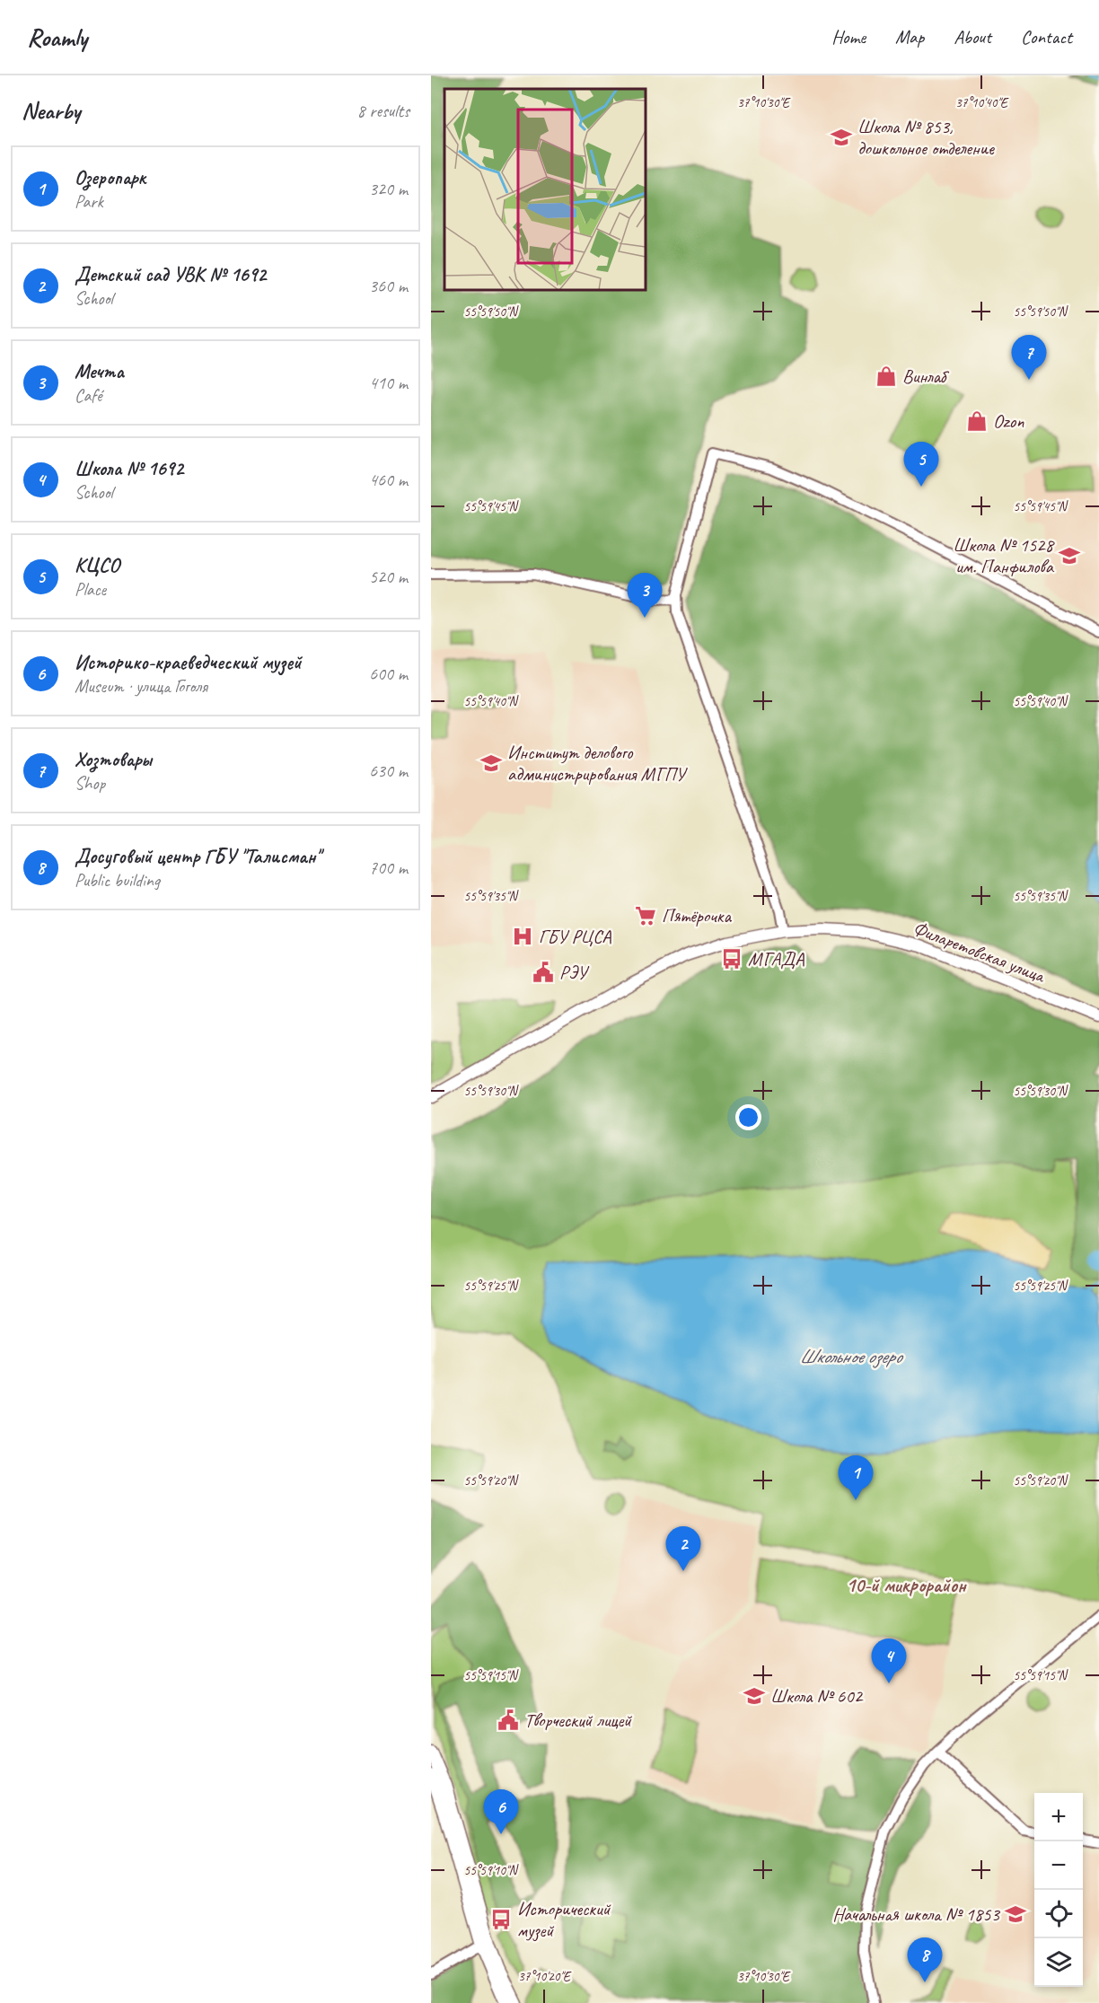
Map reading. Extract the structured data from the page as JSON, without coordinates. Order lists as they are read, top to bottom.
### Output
{
  "streets": {
    "street": ["Филаретовская улица"]
  },
  "districts": ["10-й микрорайон"],
  "water": ["Школьное озеро"],
  "places": {
    "school or university": [
      "Школа № 853, дошкольное отделение",
      "Школа № 1528 им. Панфилова",
      "Институт делового администрирования МГПУ",
      "Школа № 602",
      "Начальная школа № 1853"
    ],
    "shop": ["Винлаб", "Ozon"],
    "supermarket": ["Пятёрочка"],
    "hospital": ["ГБУ РЦСА"],
    "bus stop": ["МГАДА", "Исторический музей"],
    "public building": ["РЭУ", "Творческий лицей"]
  },
  "page": {
    "header": "Roamly",
    "nav": [
      "Home",
      "Map",
      "About",
      "Contact"
    ],
    "heading": ["Nearby", "8 results"],
    "list": [
      {
        "mark": "1",
        "name": "Озеропарк",
        "note": "Park",
        "value": "320 m"
      },
      {
        "mark": "2",
        "name": "Детский сад УВК № 1692",
        "note": "School",
        "value": "360 m"
      },
      {
        "mark": "3",
        "name": "Мечта",
        "note": "Café",
        "value": "410 m"
      },
      {
        "mark": "4",
        "name": "Школа № 1692",
        "note": "School",
        "value": "460 m"
      },
      {
        "mark": "5",
        "name": "КЦСО",
        "note": "Place",
        "value": "520 m"
      },
      {
        "mark": "6",
        "name": "Историко-краеведческий музей",
        "note": "Museum · улица Гоголя",
        "value": "600 m"
      },
      {
        "mark": "7",
        "name": "Хозтовары",
        "note": "Shop",
        "value": "630 m"
      },
      {
        "mark": "8",
        "name": "Досуговый центр ГБУ \"Талисман\"",
        "note": "Public building",
        "value": "700 m"
      }
    ],
    "pins": [
      "7",
      "5",
      "3",
      "1",
      "2",
      "4",
      "6",
      "8"
    ],
    "map_buttons": ["+", "−"]
  },
  "coordinates": [
    "37°10'30\"E",
    "37°10'40\"E",
    "55°59'50\"N",
    "55°59'45\"N",
    "55°59'40\"N",
    "55°59'35\"N",
    "55°59'30\"N",
    "55°59'25\"N",
    "55°59'20\"N",
    "55°59'15\"N",
    "55°59'10\"N",
    "37°10'20\"E"
  ]
}
